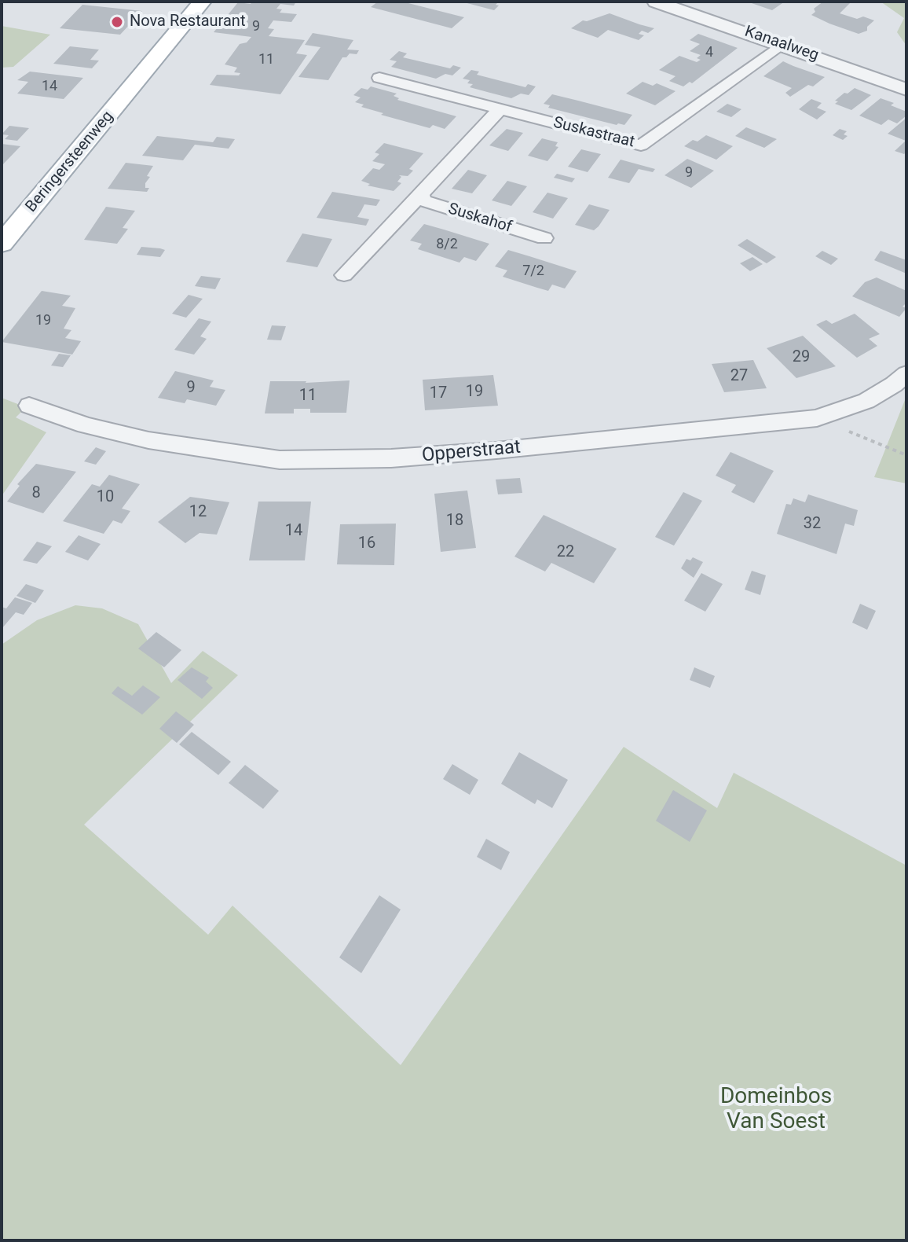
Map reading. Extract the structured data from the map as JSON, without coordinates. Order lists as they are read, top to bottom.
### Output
{
  "streets": {
    "main road": ["Beringersteenweg"],
    "street": [
      "Kanaalweg",
      "Suskastraat",
      "Suskahof",
      "Opperstraat"
    ]
  },
  "crossings": [
    ["Kanaalweg", "Suskastraat"],
    ["Suskastraat", "Suskahof"]
  ],
  "parks": ["Domeinbos Van Soest"],
  "places": ["Nova Restaurant"],
  "house_numbers": [
    "9",
    "4",
    "11",
    "14",
    "9",
    "8/2",
    "7/2",
    "19",
    "29",
    "27",
    "9",
    "19",
    "17",
    "11",
    "8",
    "10",
    "12",
    "18",
    "32",
    "14",
    "16",
    "22"
  ]
}
